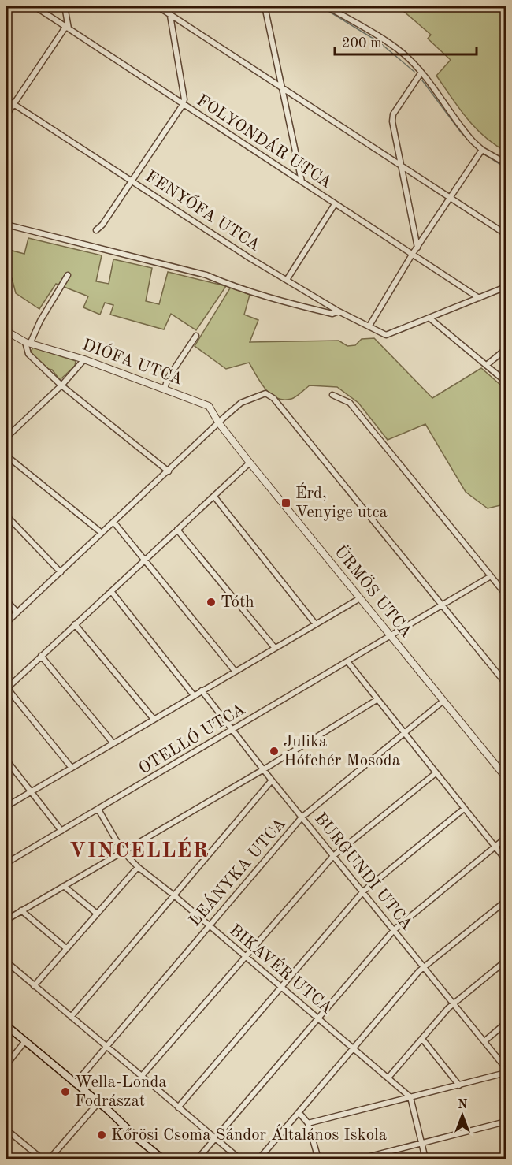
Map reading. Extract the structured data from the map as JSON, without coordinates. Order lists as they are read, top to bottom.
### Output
{
  "streets": {
    "street": [
      "FOLYONDÁR UTCA",
      "FENYŐFA UTCA",
      "DIÓFA UTCA",
      "ÜRMÖS UTCA",
      "OTELLÓ UTCA",
      "BURGUNDI UTCA",
      "LEÁNYKA UTCA",
      "BIKAVÉR UTCA"
    ]
  },
  "crossings": [
    ["DIÓFA UTCA", "ÜRMÖS UTCA"],
    ["ÜRMÖS UTCA", "OTELLÓ UTCA"],
    ["ÜRMÖS UTCA", "LEÁNYKA UTCA"],
    ["OTELLÓ UTCA", "BURGUNDI UTCA"],
    ["OTELLÓ UTCA", "BIKAVÉR UTCA"],
    ["BURGUNDI UTCA", "LEÁNYKA UTCA"],
    ["LEÁNYKA UTCA", "BIKAVÉR UTCA"]
  ],
  "districts": ["VINCELLÉR"],
  "places": {
    "transit": ["Érd, Venyige utca"],
    "other": [
      "Tóth",
      "Julika Hófehér Mosoda",
      "Wella-Londa Fodrászat",
      "Kőrösi Csoma Sándor Általános Iskola"
    ]
  },
  "scale_bar": "200 m",
  "north": "top"
}
